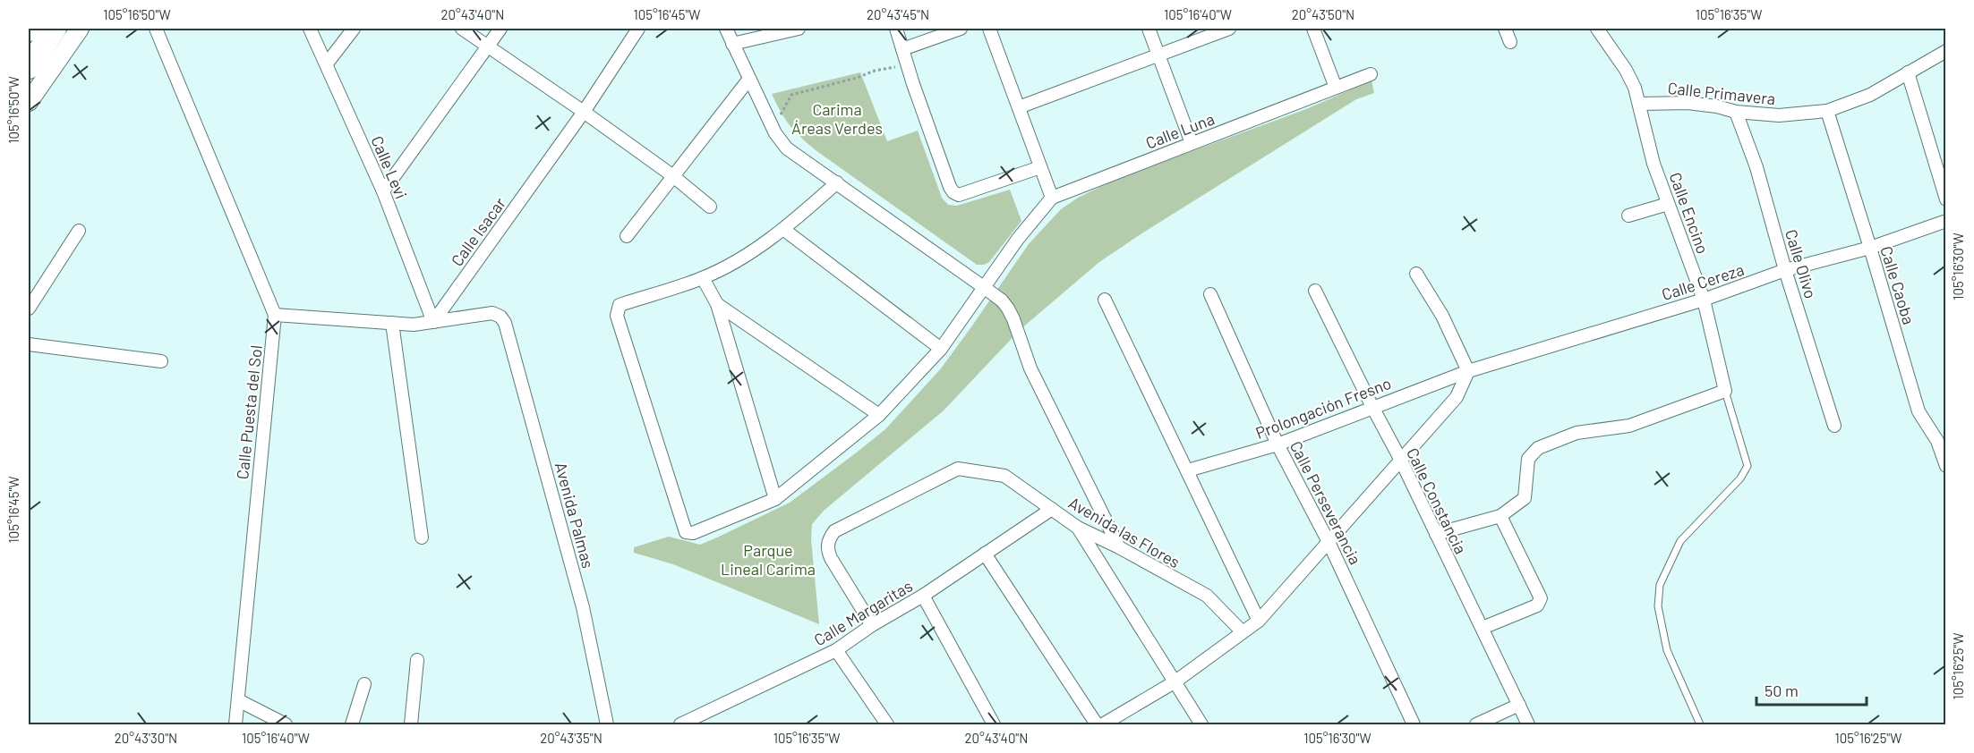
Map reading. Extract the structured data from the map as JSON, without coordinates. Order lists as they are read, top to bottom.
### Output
{
  "streets": {
    "street": [
      "Calle Primavera",
      "Calle Luna",
      "Calle Levi",
      "Calle Encino",
      "Calle Isacar",
      "Calle Olivo",
      "Calle Cereza",
      "Calle Caoba",
      "Prolongación Fresno",
      "Calle Puesta del Sol",
      "Calle Constancia",
      "Calle Perseverancia",
      "Avenida Palmas",
      "Avenida las Flores",
      "Calle Margaritas"
    ]
  },
  "crossings": [
    ["Calle Primavera", "Calle Encino"],
    ["Calle Primavera", "Calle Olivo"],
    ["Calle Primavera", "Calle Caoba"],
    ["Calle Levi", "Calle Isacar"],
    ["Calle Levi", "Avenida Palmas"],
    ["Calle Encino", "Calle Cereza"],
    ["Calle Isacar", "Avenida Palmas"],
    ["Calle Olivo", "Calle Cereza"],
    ["Calle Cereza", "Calle Caoba"],
    ["Calle Cereza", "Prolongación Fresno"],
    ["Prolongación Fresno", "Calle Constancia"],
    ["Prolongación Fresno", "Calle Perseverancia"],
    ["Avenida las Flores", "Calle Margaritas"]
  ],
  "parks": ["Carima Áreas Verdes", "Parque Lineal Carima"],
  "scale_bar": "50 m",
  "coordinates": [
    "105°16'50\"W",
    "20°43'40\"N",
    "105°16'45\"W",
    "20°43'45\"N",
    "105°16'40\"W",
    "20°43'50\"N",
    "105°16'35\"W",
    "105°16'30\"W",
    "105°16'25\"W",
    "20°43'30\"N",
    "20°43'35\"N"
  ]
}
